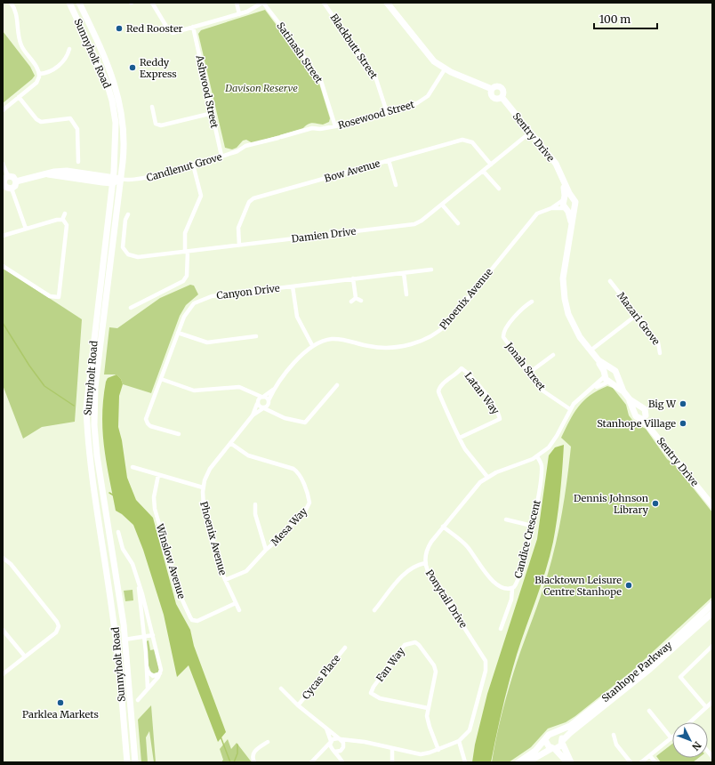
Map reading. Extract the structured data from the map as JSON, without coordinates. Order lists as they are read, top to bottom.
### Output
{
  "streets": {
    "main road": ["Sunnyholt Road", "Sentry Drive", "Stanhope Parkway"],
    "street": [
      "Blackbutt Street",
      "Satinash Street",
      "Ashwood Street",
      "Rosewood Street",
      "Candlenut Grove",
      "Bow Avenue",
      "Damien Drive",
      "Canyon Drive",
      "Phoenix Avenue",
      "Mazari Grove",
      "Jonah Street",
      "Latan Way",
      "Mesa Way",
      "Candice Crescent",
      "Winslow Avenue",
      "Ponytail Drive",
      "Fan Way",
      "Cycas Place"
    ]
  },
  "crossings": [
    ["Blackbutt Street", "Rosewood Street"],
    ["Satinash Street", "Rosewood Street"],
    ["Sunnyholt Road", "Candlenut Grove"],
    ["Ashwood Street", "Candlenut Grove"],
    ["Rosewood Street", "Sentry Drive"],
    ["Rosewood Street", "Candlenut Grove"],
    ["Sentry Drive", "Damien Drive"],
    ["Sentry Drive", "Phoenix Avenue"],
    ["Bow Avenue", "Damien Drive"],
    ["Phoenix Avenue", "Mesa Way"],
    ["Phoenix Avenue", "Winslow Avenue"],
    ["Jonah Street", "Ponytail Drive"],
    ["Candice Crescent", "Ponytail Drive"]
  ],
  "parks": ["Davison Reserve"],
  "places": [
    "Red Rooster",
    "Reddy Express",
    "Big W",
    "Stanhope Village",
    "Dennis Johnson Library",
    "Blacktown Leisure Centre Stanhope",
    "Parklea Markets"
  ],
  "scale_bar": "100 m",
  "north": "bottom right"
}
